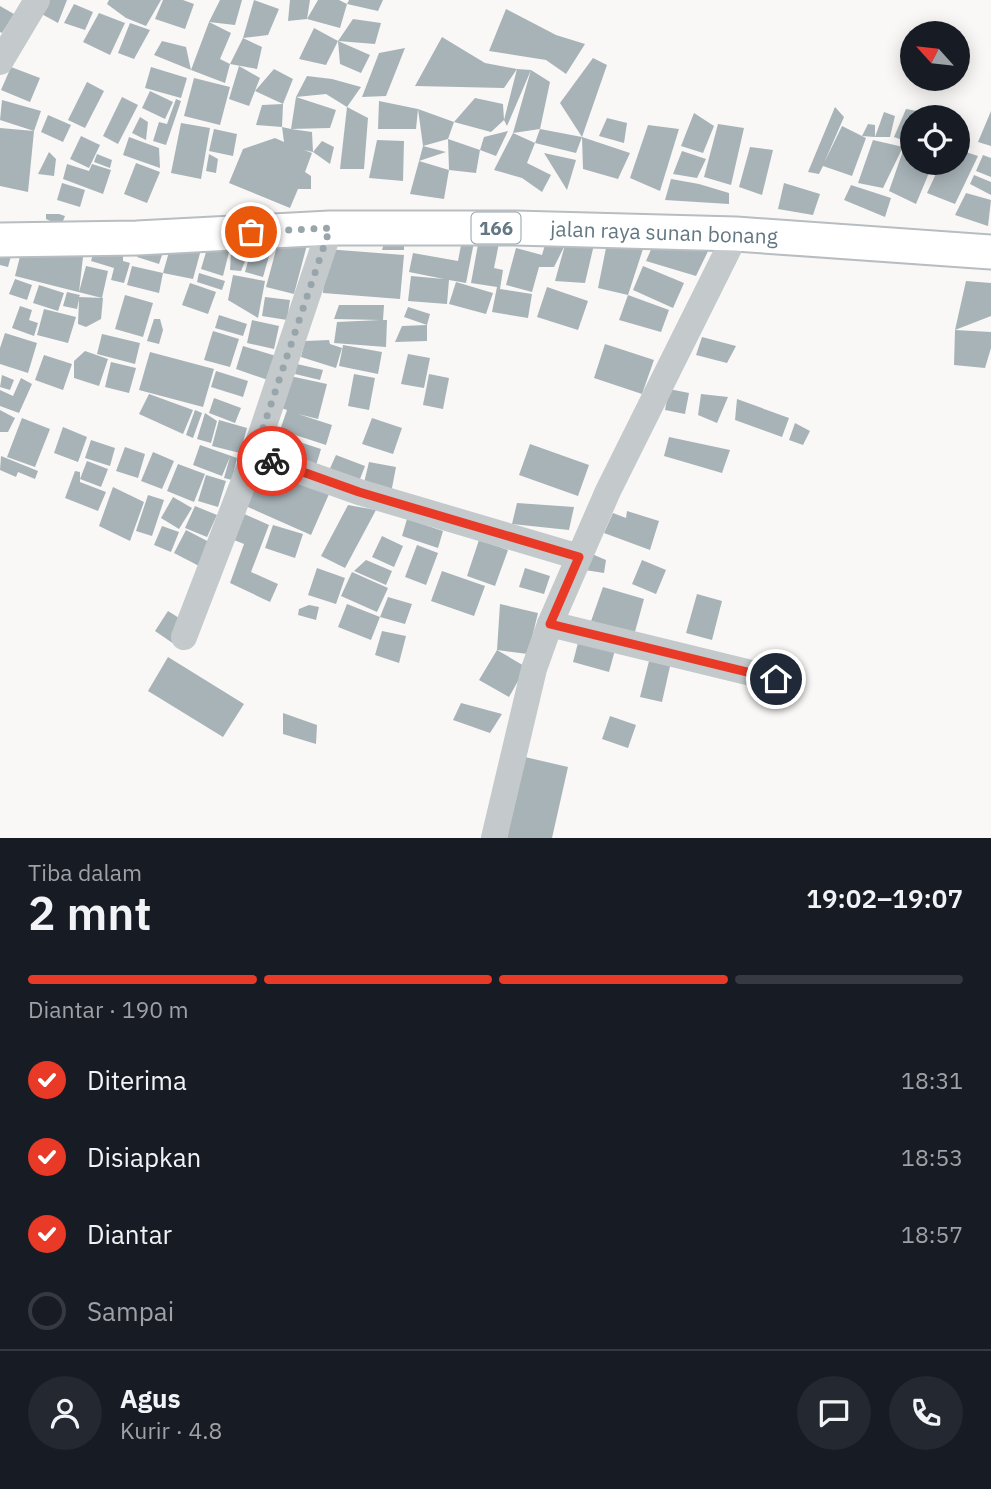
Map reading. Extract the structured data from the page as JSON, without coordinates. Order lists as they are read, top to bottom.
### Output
{
  "streets": {
    "main road": ["166", "jalan raya sunan bonang"]
  },
  "north": "top left",
  "page": {
    "heading": ["2 mnt", "Tiba dalam", "19:02–19:07"],
    "panel": ["Agus", "Kurir · 4.8"],
    "bar": "Diantar · 190 m",
    "list": [
      ["Diterima", "18:31"],
      ["Disiapkan", "18:53"],
      ["Diantar", "18:57"],
      "Sampai"
    ]
  }
}
